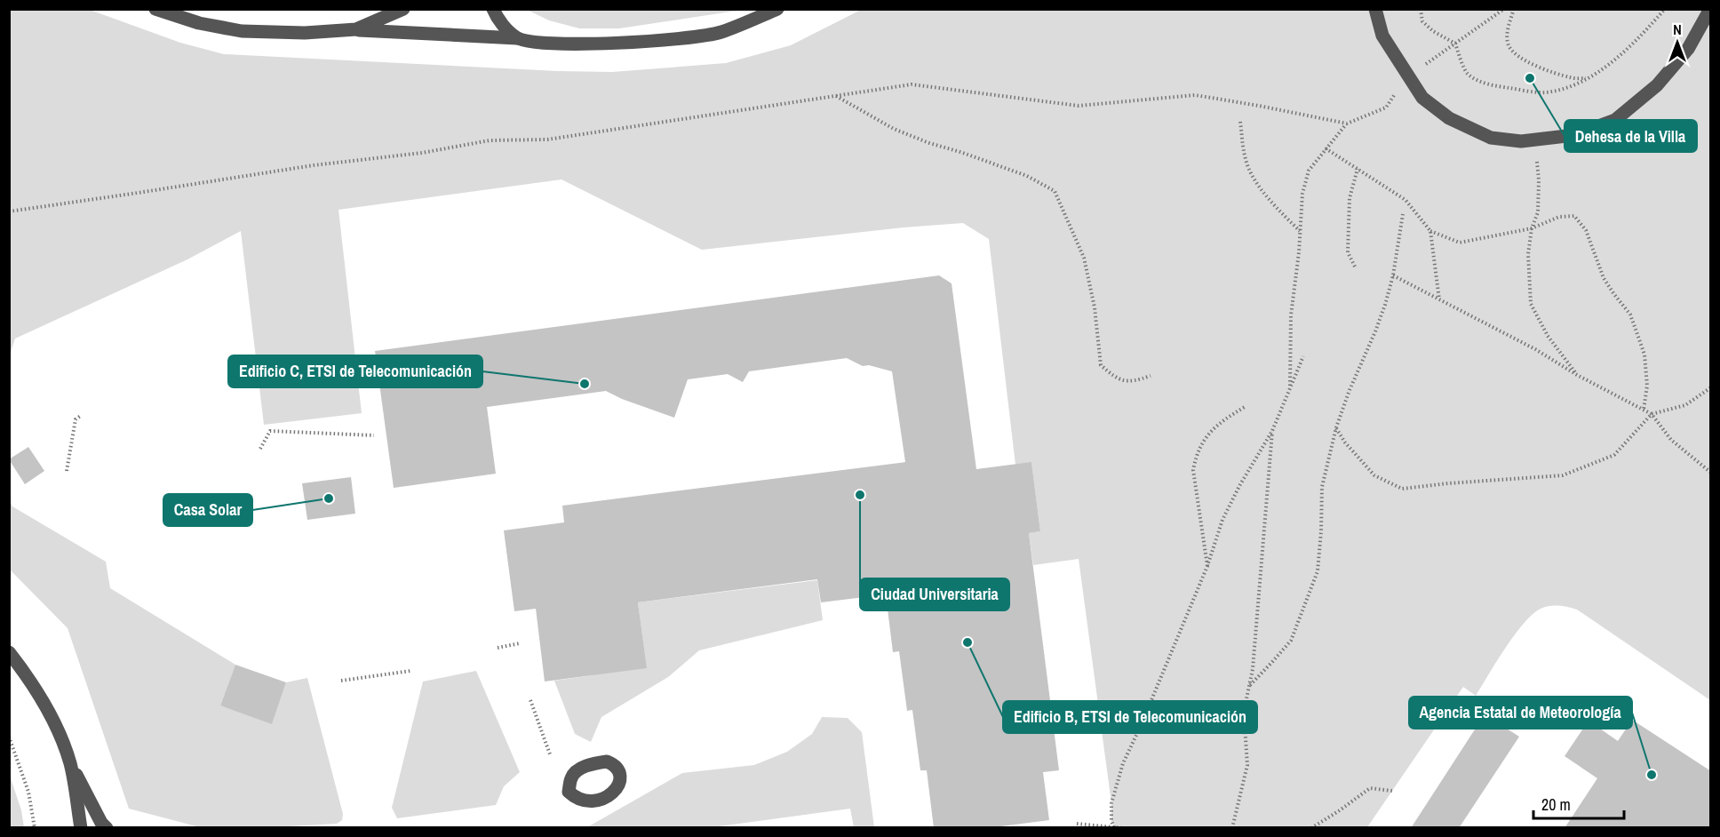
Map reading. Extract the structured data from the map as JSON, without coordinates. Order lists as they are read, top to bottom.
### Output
{
  "places": [
    "Dehesa de la Villa",
    "Edificio C, ETSI de Telecomunicación",
    "Ciudad Universitaria",
    "Casa Solar",
    "Edificio B, ETSI de Telecomunicación",
    "Agencia Estatal de Meteorología"
  ],
  "scale_bar": "20 m",
  "north": "top"
}
